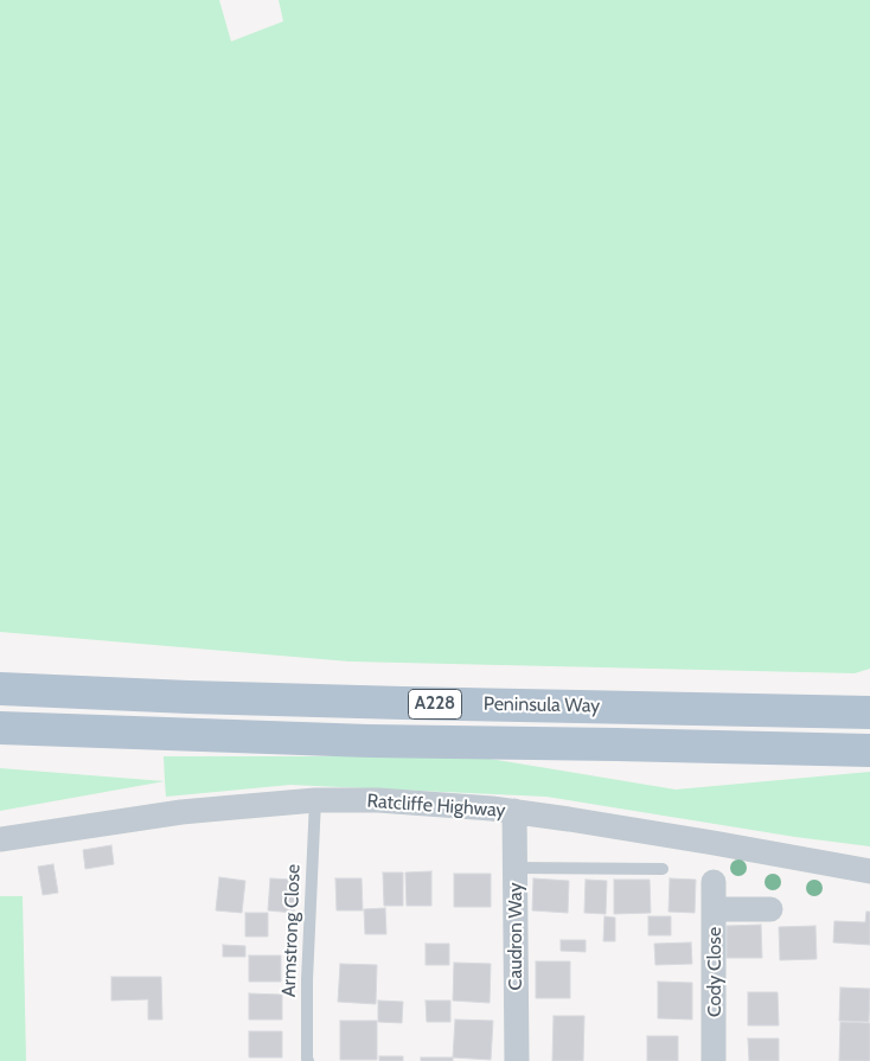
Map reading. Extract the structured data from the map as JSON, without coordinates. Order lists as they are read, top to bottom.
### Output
{
  "streets": {
    "main road": ["A228", "Peninsula Way"],
    "street": ["Ratcliffe Highway", "Caudron Way", "Cody Close"],
    "lane": ["Armstrong Close"]
  },
  "crossings": [
    ["Ratcliffe Highway", "Armstrong Close"],
    ["Ratcliffe Highway", "Caudron Way"]
  ]
}
